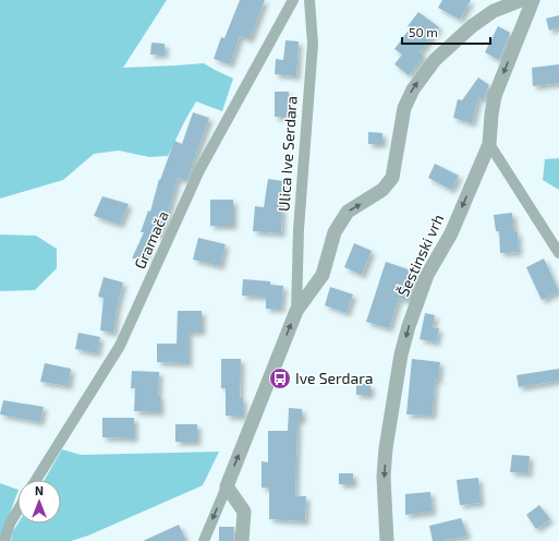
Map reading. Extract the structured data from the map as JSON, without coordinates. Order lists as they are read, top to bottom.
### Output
{
  "streets": {
    "street": ["Ulica Ive Serdara", "Gramača", "Šestinski vrh"]
  },
  "one_way": ["Šestinski vrh"],
  "places": {
    "bus stop": ["Ive Serdara"]
  },
  "scale_bar": "50 m",
  "north": "top"
}
